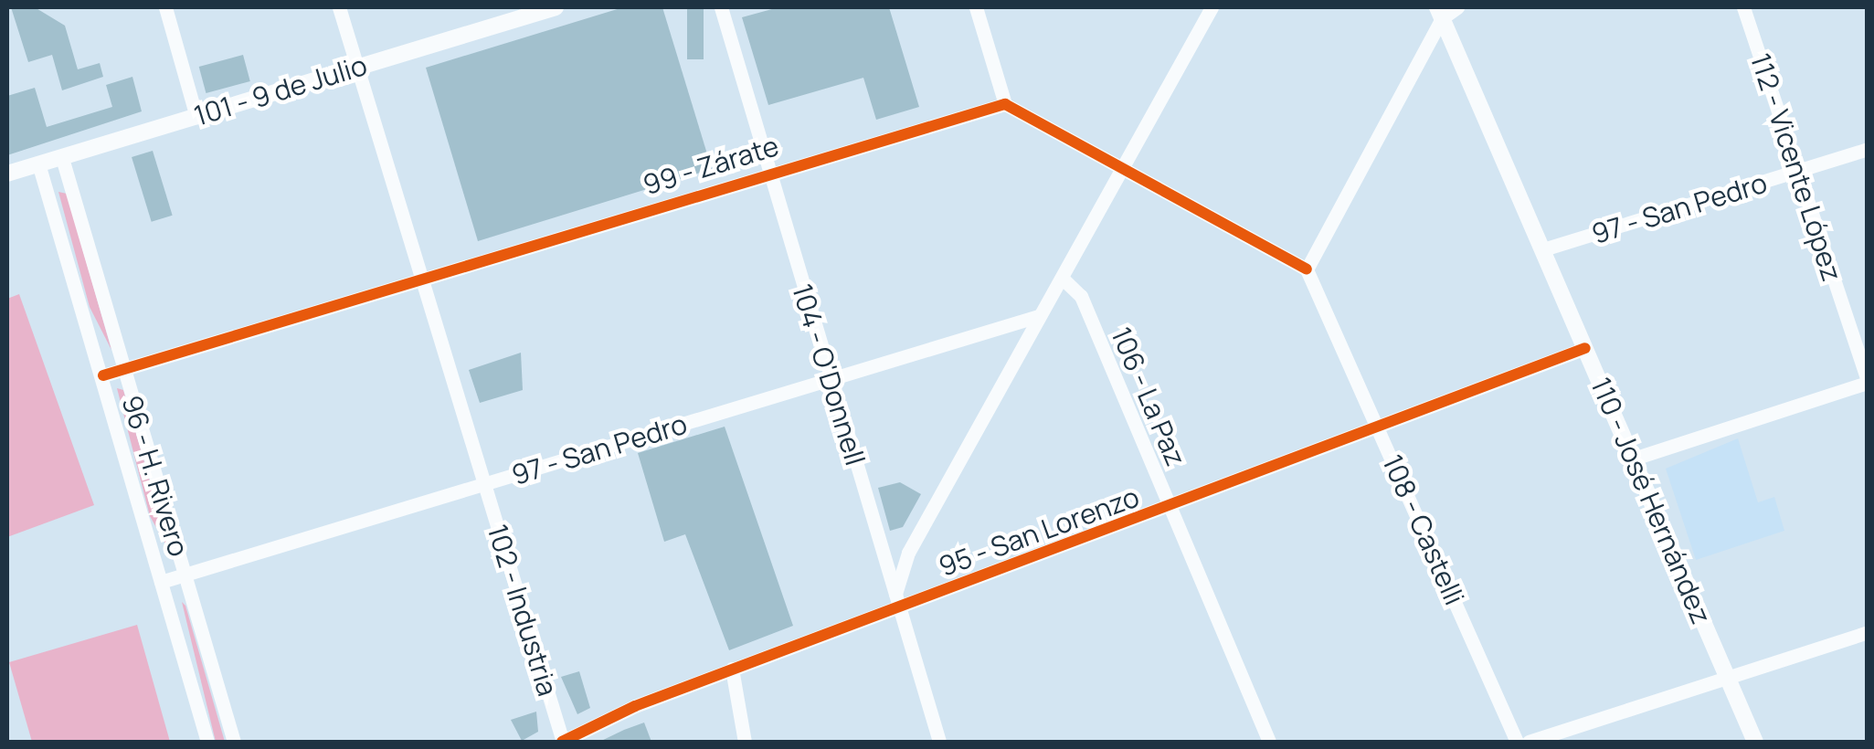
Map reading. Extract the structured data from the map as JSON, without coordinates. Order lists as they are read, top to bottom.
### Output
{
  "streets": {
    "street": [
      "101 - 9 de Julio",
      "99 - Zárate",
      "112 - Vicente López",
      "97 - San Pedro",
      "104 - O'Donnell",
      "106 - La Paz",
      "96 - H. Rivero",
      "110 - José Hernández",
      "108 - Castelli",
      "95 - San Lorenzo",
      "102 - Industria"
    ]
  },
  "crossings": [
    ["101 - 9 de Julio", "96 - H. Rivero"],
    ["101 - 9 de Julio", "102 - Industria"],
    ["99 - Zárate", "104 - O'Donnell"],
    ["99 - Zárate", "96 - H. Rivero"],
    ["99 - Zárate", "102 - Industria"],
    ["112 - Vicente López", "97 - San Pedro"],
    ["97 - San Pedro", "104 - O'Donnell"],
    ["97 - San Pedro", "96 - H. Rivero"],
    ["97 - San Pedro", "110 - José Hernández"],
    ["97 - San Pedro", "102 - Industria"],
    ["104 - O'Donnell", "95 - San Lorenzo"],
    ["106 - La Paz", "95 - San Lorenzo"],
    ["110 - José Hernández", "95 - San Lorenzo"],
    ["108 - Castelli", "95 - San Lorenzo"],
    ["95 - San Lorenzo", "102 - Industria"]
  ]
}
